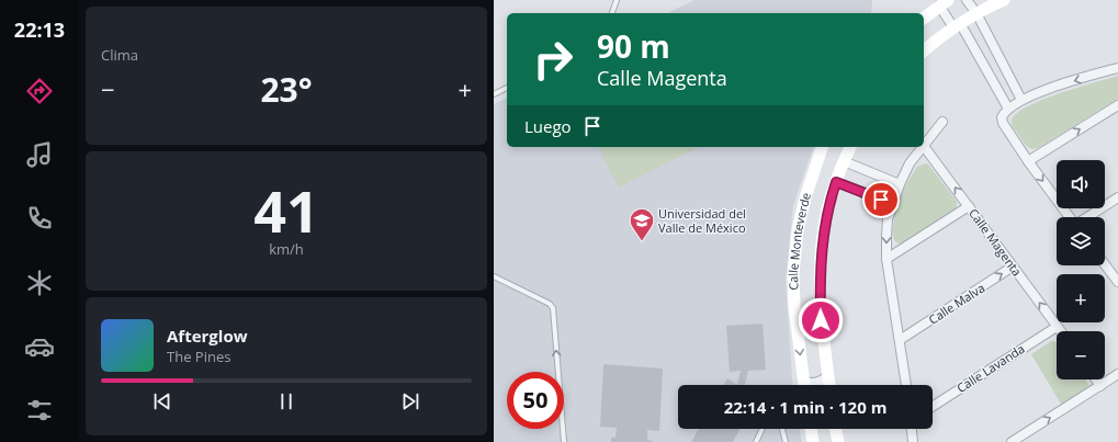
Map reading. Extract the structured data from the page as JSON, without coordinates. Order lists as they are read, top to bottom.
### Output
{
  "streets": {
    "main road": ["Calle Monteverde"],
    "street": ["Calle Magenta", "Calle Malva", "Calle Lavanda"]
  },
  "crossings": [
    ["Calle Magenta", "Calle Malva"],
    ["Calle Magenta", "Calle Lavanda"]
  ],
  "one_way": ["Calle Magenta"],
  "places": {
    "school or university": ["Universidad del Valle de México"]
  },
  "page": {
    "tabs": "22:13",
    "tile": [
      "Clima",
      ["41", "km/h"]
    ],
    "turn": ["90 m", "Calle Magenta"],
    "heat": ["−", "23°", "+"],
    "then": "Luego",
    "map_buttons": ["+", "−"],
    "song": ["Afterglow", "The Pines"],
    "limit": "50",
    "trip": "22:14 · 1 min · 120 m"
  }
}
